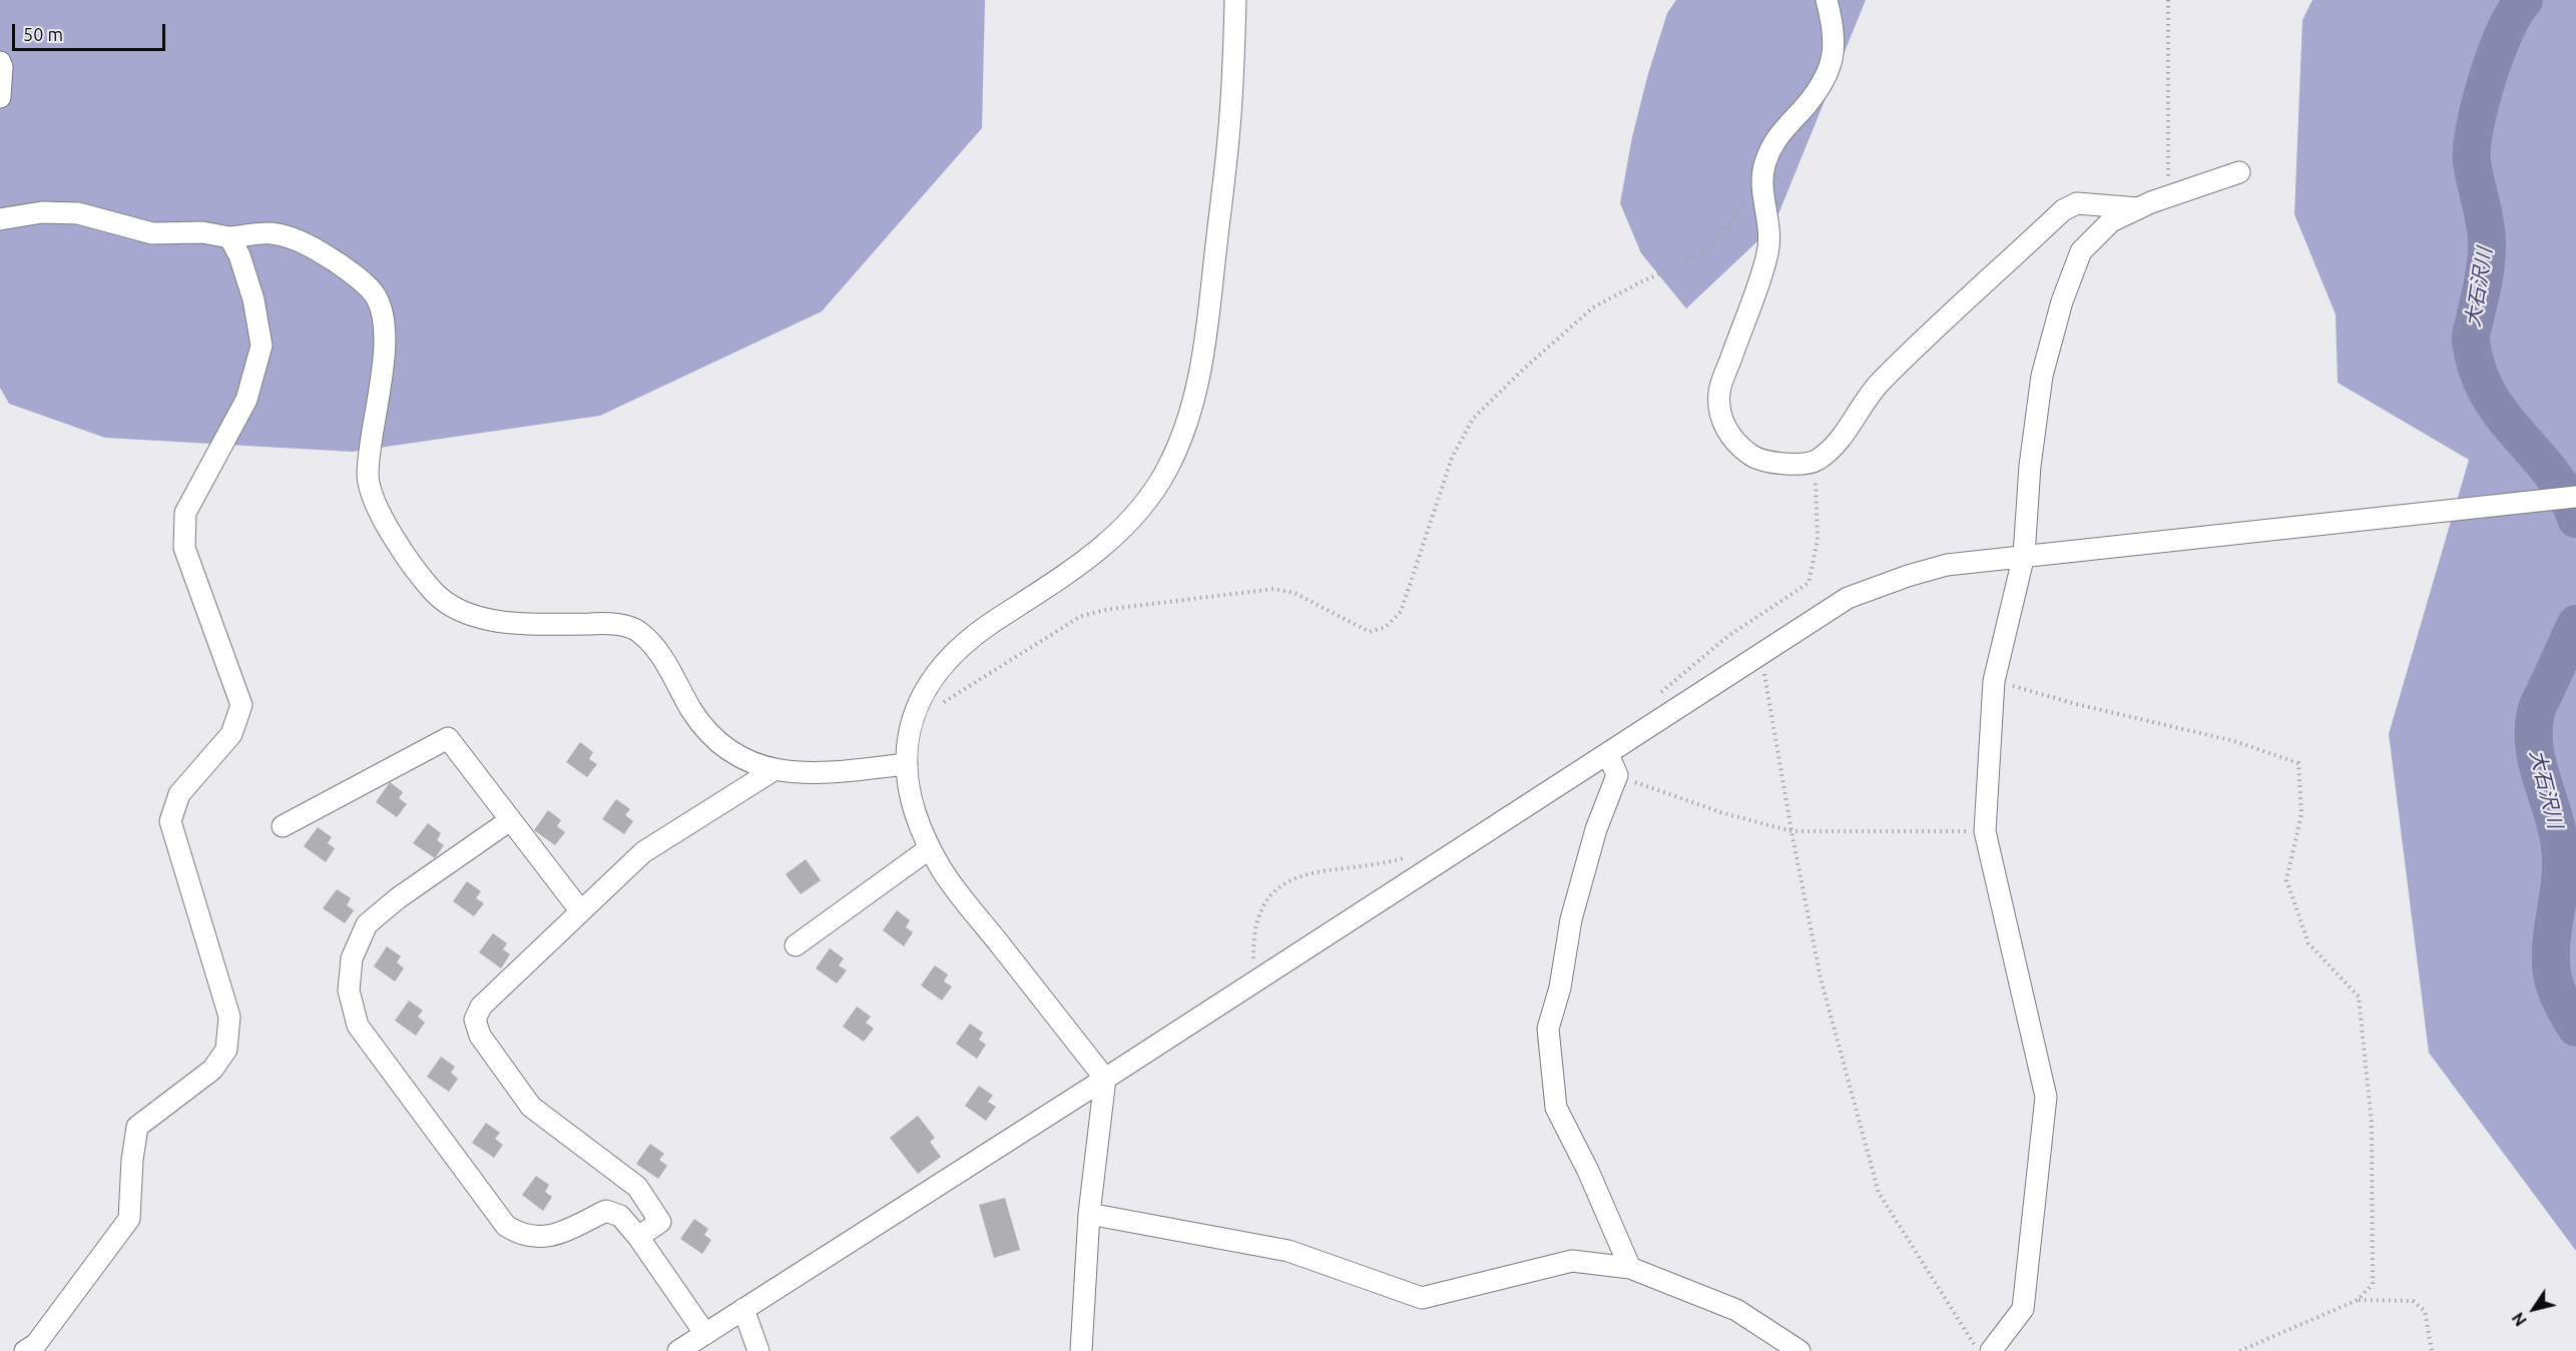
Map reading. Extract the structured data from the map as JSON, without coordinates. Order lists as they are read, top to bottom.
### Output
{
  "water": ["大石沢川"],
  "scale_bar": "50 m",
  "north": "bottom left"
}
